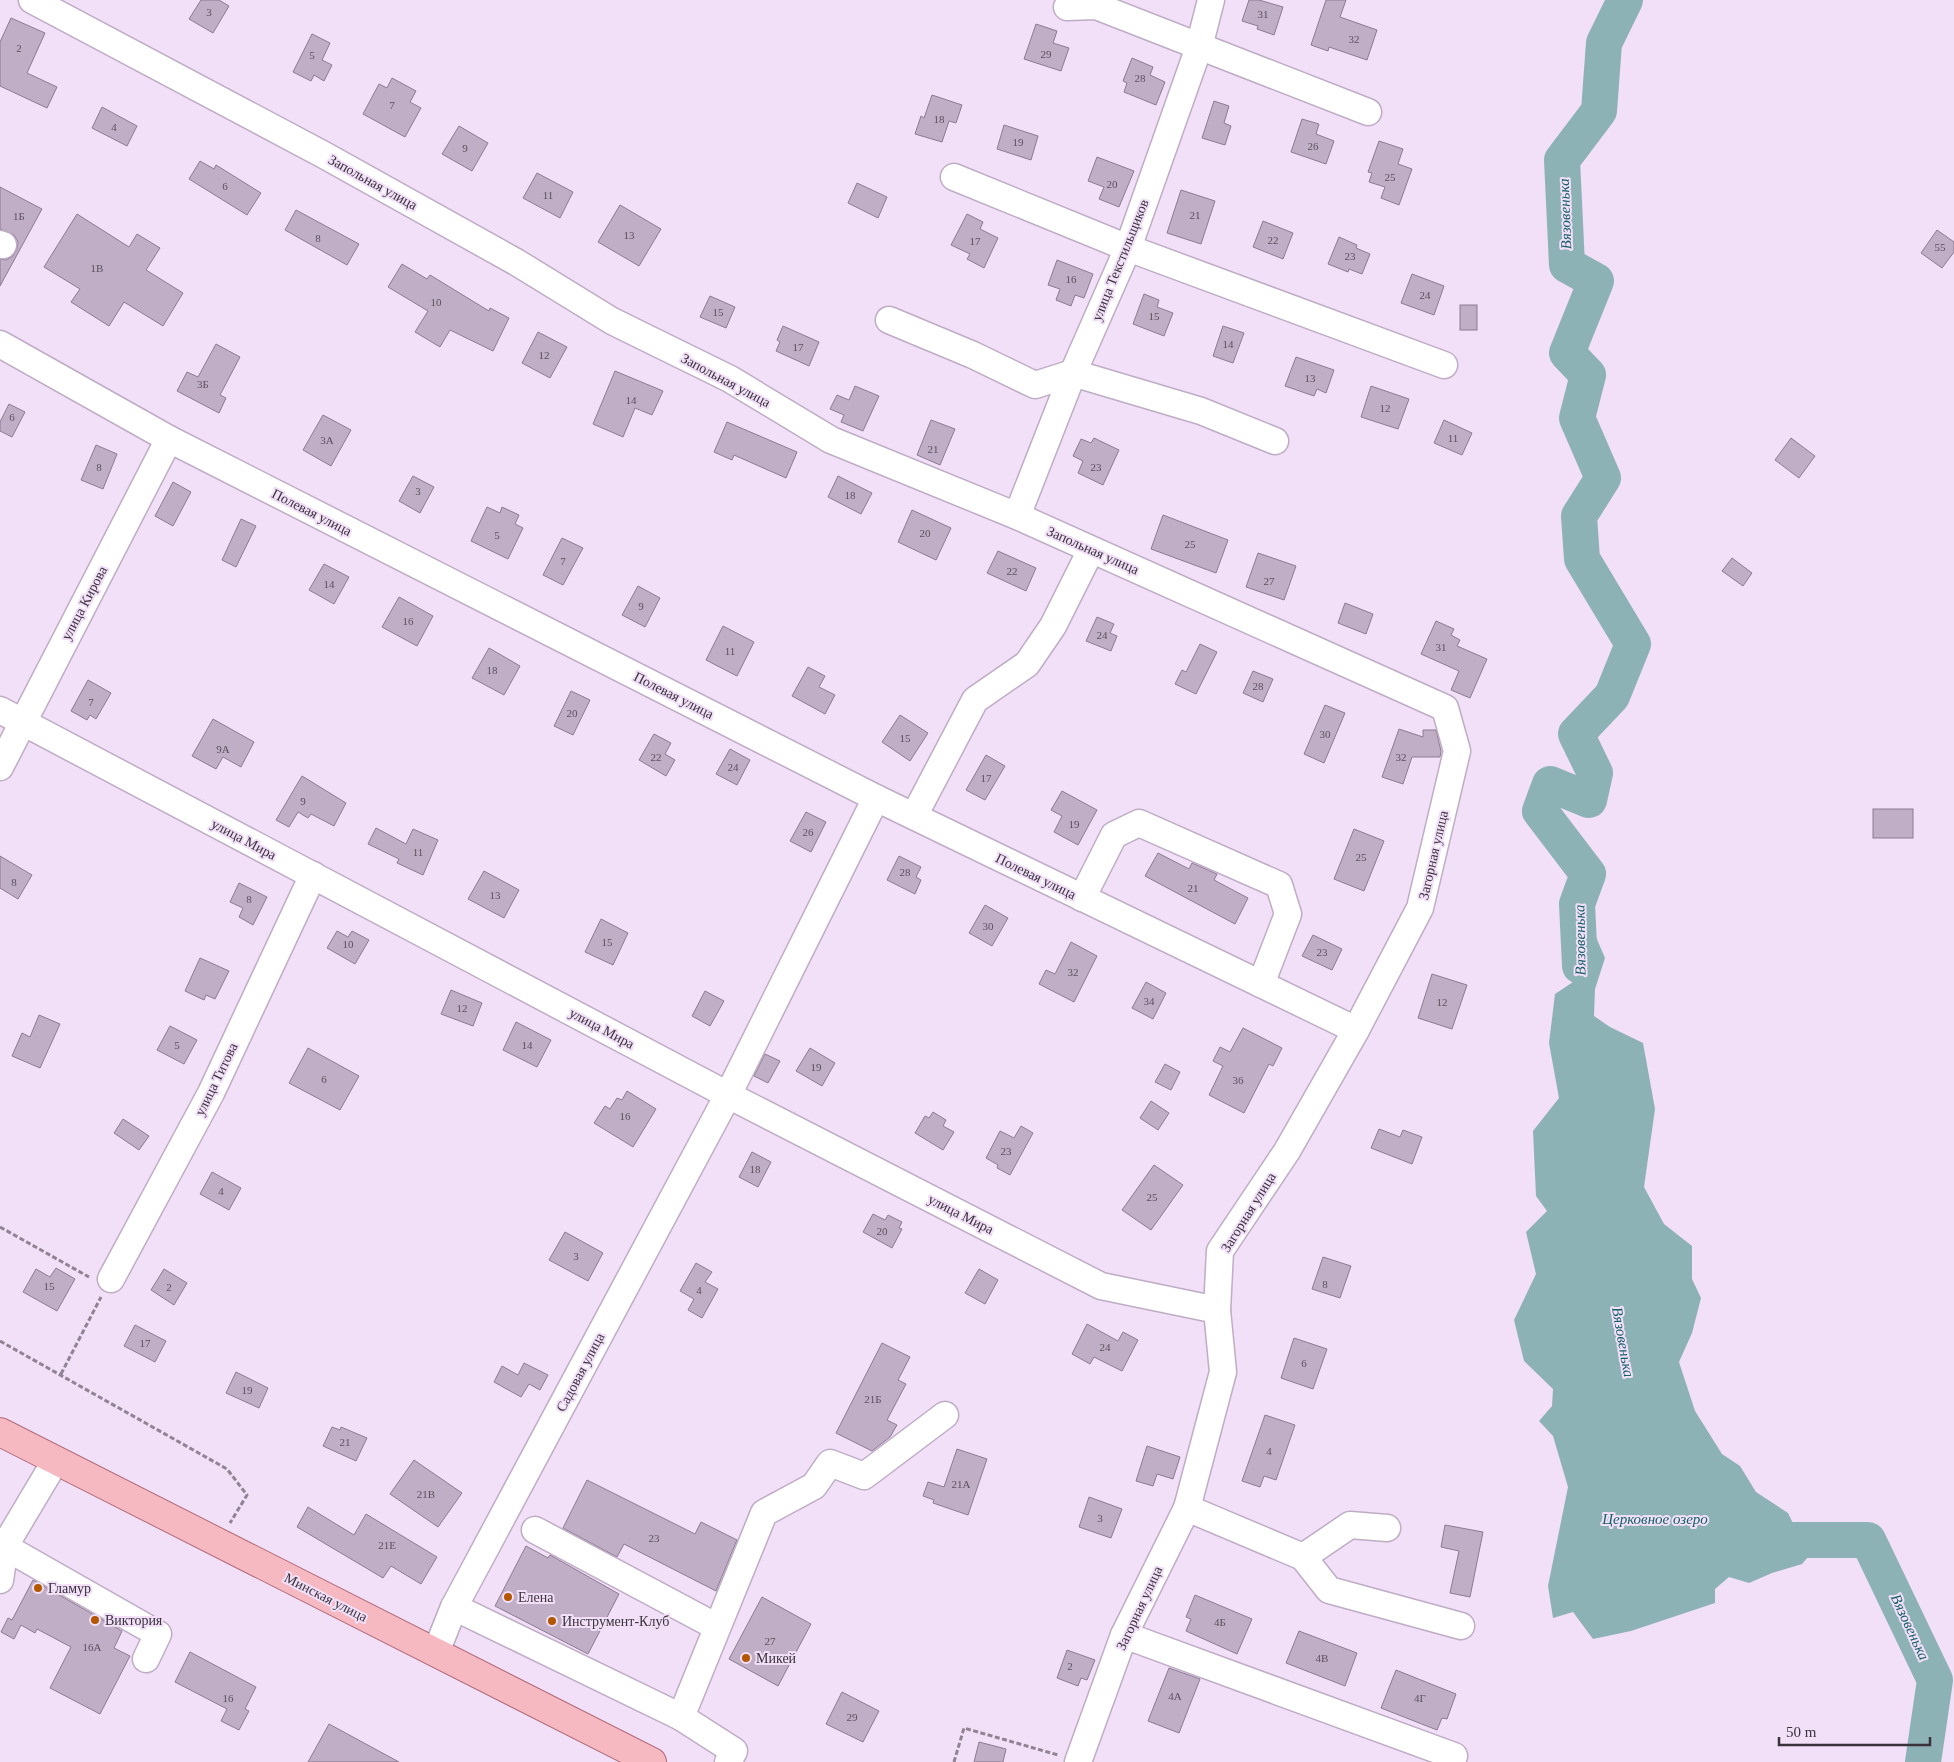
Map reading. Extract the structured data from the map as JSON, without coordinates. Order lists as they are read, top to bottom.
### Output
{
  "streets": {
    "main road": ["Минская улица"],
    "street": [
      "Запольная улица",
      "улица Текстильщиков",
      "Полевая улица",
      "улица Кирова",
      "улица Мира",
      "Загорная улица",
      "улица Титова",
      "Садовая улица"
    ]
  },
  "crossings": [
    ["Запольная улица", "улица Текстильщиков"],
    ["Запольная улица", "Загорная улица"],
    ["Полевая улица", "улица Кирова"],
    ["Полевая улица", "Загорная улица"],
    ["Полевая улица", "Садовая улица"],
    ["улица Кирова", "улица Мира"],
    ["улица Мира", "Загорная улица"],
    ["улица Мира", "улица Титова"],
    ["улица Мира", "Садовая улица"],
    ["Садовая улица", "Минская улица"]
  ],
  "water": ["Вязовенька", "Церковное озеро"],
  "places": [
    "Гламур",
    "Елена",
    "Виктория",
    "Инструмент-Клуб",
    "Микей"
  ],
  "house_numbers": [
    "3",
    "31",
    "32",
    "2",
    "29",
    "5",
    "28",
    "7",
    "18",
    "4",
    "19",
    "26",
    "9",
    "25",
    "20",
    "6",
    "11",
    "21",
    "1Б",
    "13",
    "8",
    "22",
    "17",
    "55",
    "23",
    "1В",
    "16",
    "24",
    "10",
    "15",
    "15",
    "14",
    "17",
    "12",
    "13",
    "3Б",
    "14",
    "12",
    "6",
    "11",
    "3А",
    "21",
    "8",
    "23",
    "3",
    "18",
    "20",
    "5",
    "25",
    "7",
    "22",
    "27",
    "14",
    "9",
    "16",
    "24",
    "31",
    "11",
    "18",
    "28",
    "7",
    "20",
    "30",
    "15",
    "9А",
    "22",
    "32",
    "24",
    "17",
    "9",
    "19",
    "26",
    "11",
    "25",
    "28",
    "8",
    "21",
    "13",
    "8",
    "30",
    "15",
    "10",
    "23",
    "32",
    "34",
    "12",
    "12",
    "5",
    "14",
    "19",
    "6",
    "36",
    "16",
    "23",
    "18",
    "4",
    "25",
    "20",
    "3",
    "8",
    "15",
    "2",
    "4",
    "17",
    "24",
    "6",
    "19",
    "21Б",
    "21",
    "4",
    "21А",
    "21В",
    "3",
    "23",
    "21Е",
    "4Б",
    "27",
    "16А",
    "4В",
    "2",
    "4А",
    "16",
    "4Г",
    "29"
  ],
  "scale_bar": "50 m"
}
